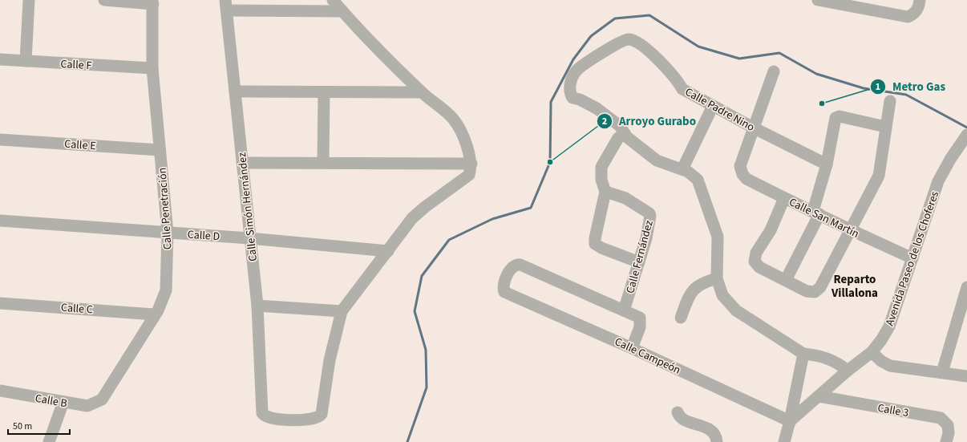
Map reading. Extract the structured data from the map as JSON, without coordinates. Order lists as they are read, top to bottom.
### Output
{
  "streets": {
    "street": [
      "Calle F",
      "Calle Padre Nino",
      "Calle E",
      "Calle Simón Hernández",
      "Calle Penetración",
      "Calle San Martín",
      "Calle D",
      "Calle Fernández",
      "Avenida Paseo de los Choferes",
      "Calle C",
      "Calle Campeón",
      "Calle B",
      "Calle 3"
    ]
  },
  "crossings": [
    ["Calle F", "Calle Penetración"],
    ["Calle Padre Nino", "Calle San Martín"],
    ["Calle E", "Calle Penetración"],
    ["Calle Simón Hernández", "Calle D"],
    ["Calle Penetración", "Calle D"],
    ["Calle Penetración", "Calle C"],
    ["Calle Penetración", "Calle B"],
    ["Calle San Martín", "Avenida Paseo de los Choferes"],
    ["Calle Fernández", "Calle Campeón"],
    ["Avenida Paseo de los Choferes", "Calle Campeón"],
    ["Avenida Paseo de los Choferes", "Calle 3"]
  ],
  "districts": ["Reparto Villalona"],
  "places": ["Metro Gas", "Arroyo Gurabo"],
  "scale_bar": "50 m"
}
